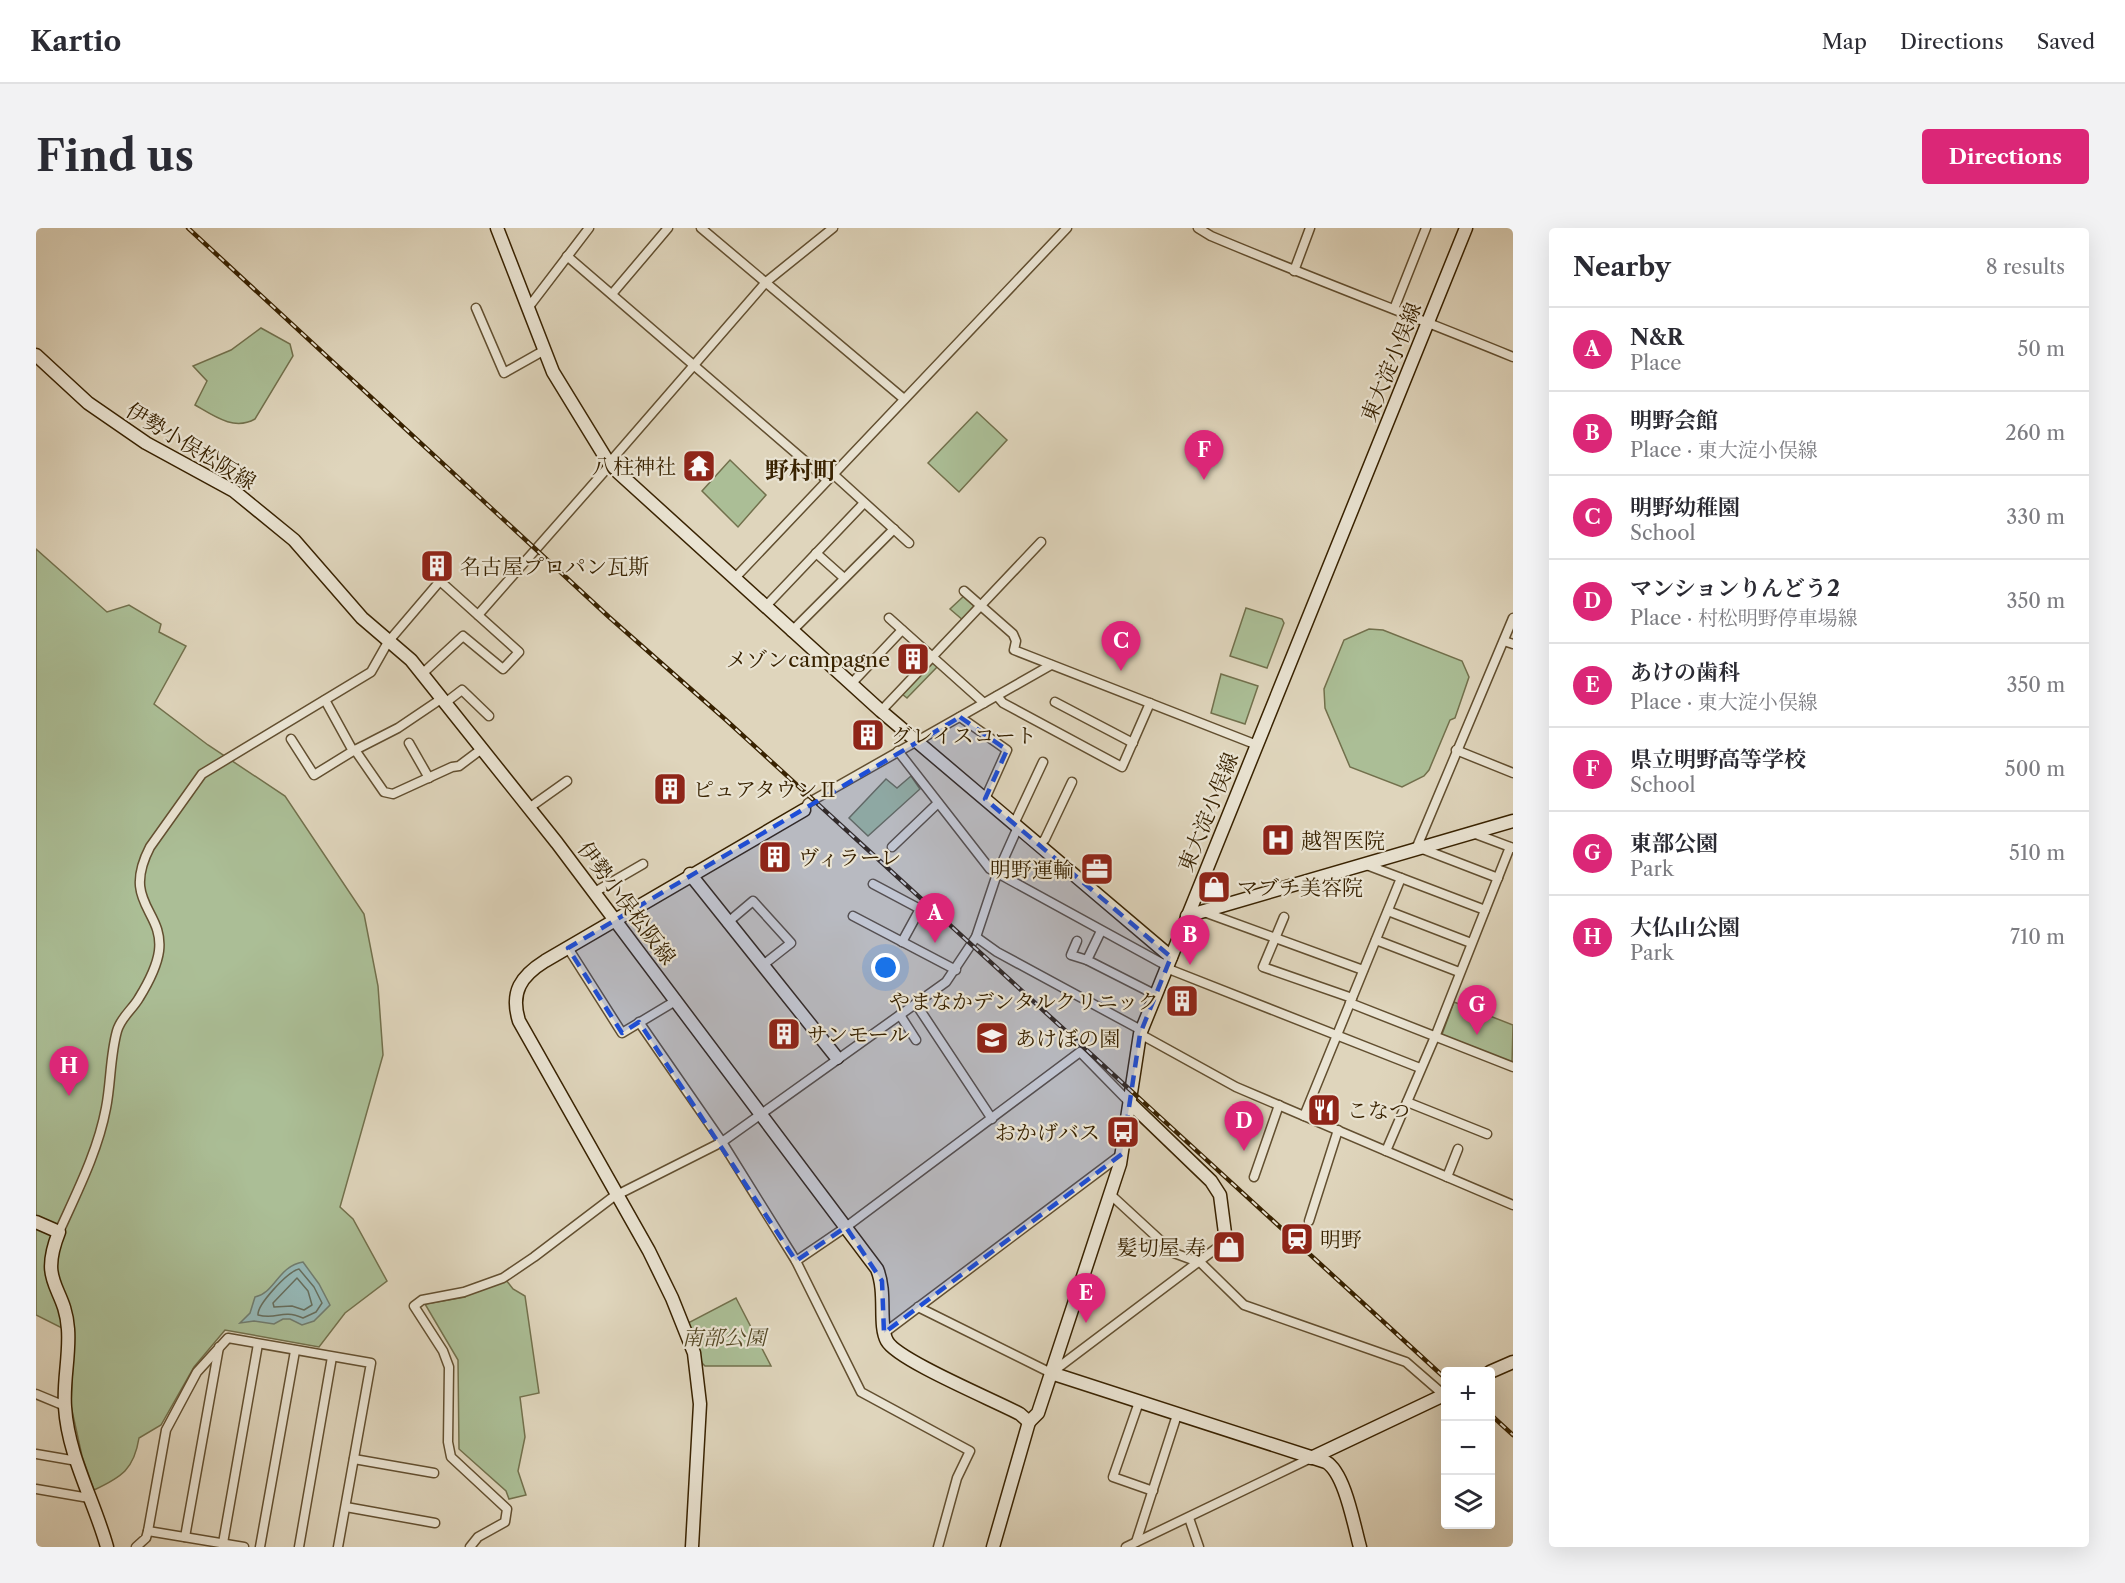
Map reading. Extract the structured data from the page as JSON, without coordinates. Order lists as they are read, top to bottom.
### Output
{
  "streets": {
    "main road": ["東大淀小俣線", "伊勢小俣松阪線"]
  },
  "districts": ["野村町"],
  "parks": ["南部公園"],
  "places": {
    "temple": ["八柱神社"],
    "building": [
      "名古屋プロパン瓦斯",
      "メゾンcampagne",
      "グレイスコート",
      "ピュアタウンⅡ",
      "ヴィラーレ",
      "やまなかデンタルクリニック",
      "サンモール"
    ],
    "hospital": ["越智医院"],
    "office": ["明野運輸"],
    "shop": ["マブチ美容院", "髪切屋 寿"],
    "school or university": ["あけぼの園"],
    "restaurant": ["こなつ"],
    "bus stop": ["おかげバス"],
    "station": ["明野"]
  },
  "page": {
    "header": "Kartio",
    "nav": ["Map", "Directions", "Saved"],
    "buttons": "Directions",
    "title": "Find us",
    "heading": ["Nearby", "8 results"],
    "list": [
      {
        "mark": "A",
        "name": "N&R",
        "note": "Place",
        "value": "50 m"
      },
      {
        "mark": "B",
        "name": "明野会館",
        "note": "Place · 東大淀小俣線",
        "value": "260 m"
      },
      {
        "mark": "C",
        "name": "明野幼稚園",
        "note": "School",
        "value": "330 m"
      },
      {
        "mark": "D",
        "name": "マンションりんどう2",
        "note": "Place · 村松明野停車場線",
        "value": "350 m"
      },
      {
        "mark": "E",
        "name": "あけの歯科",
        "note": "Place · 東大淀小俣線",
        "value": "350 m"
      },
      {
        "mark": "F",
        "name": "県立明野高等学校",
        "note": "School",
        "value": "500 m"
      },
      {
        "mark": "G",
        "name": "東部公園",
        "note": "Park",
        "value": "510 m"
      },
      {
        "mark": "H",
        "name": "大仏山公園",
        "note": "Park",
        "value": "710 m"
      }
    ],
    "pins": [
      "F",
      "C",
      "A",
      "B",
      "G",
      "H",
      "D",
      "E"
    ],
    "map_buttons": ["+", "−"]
  }
}
